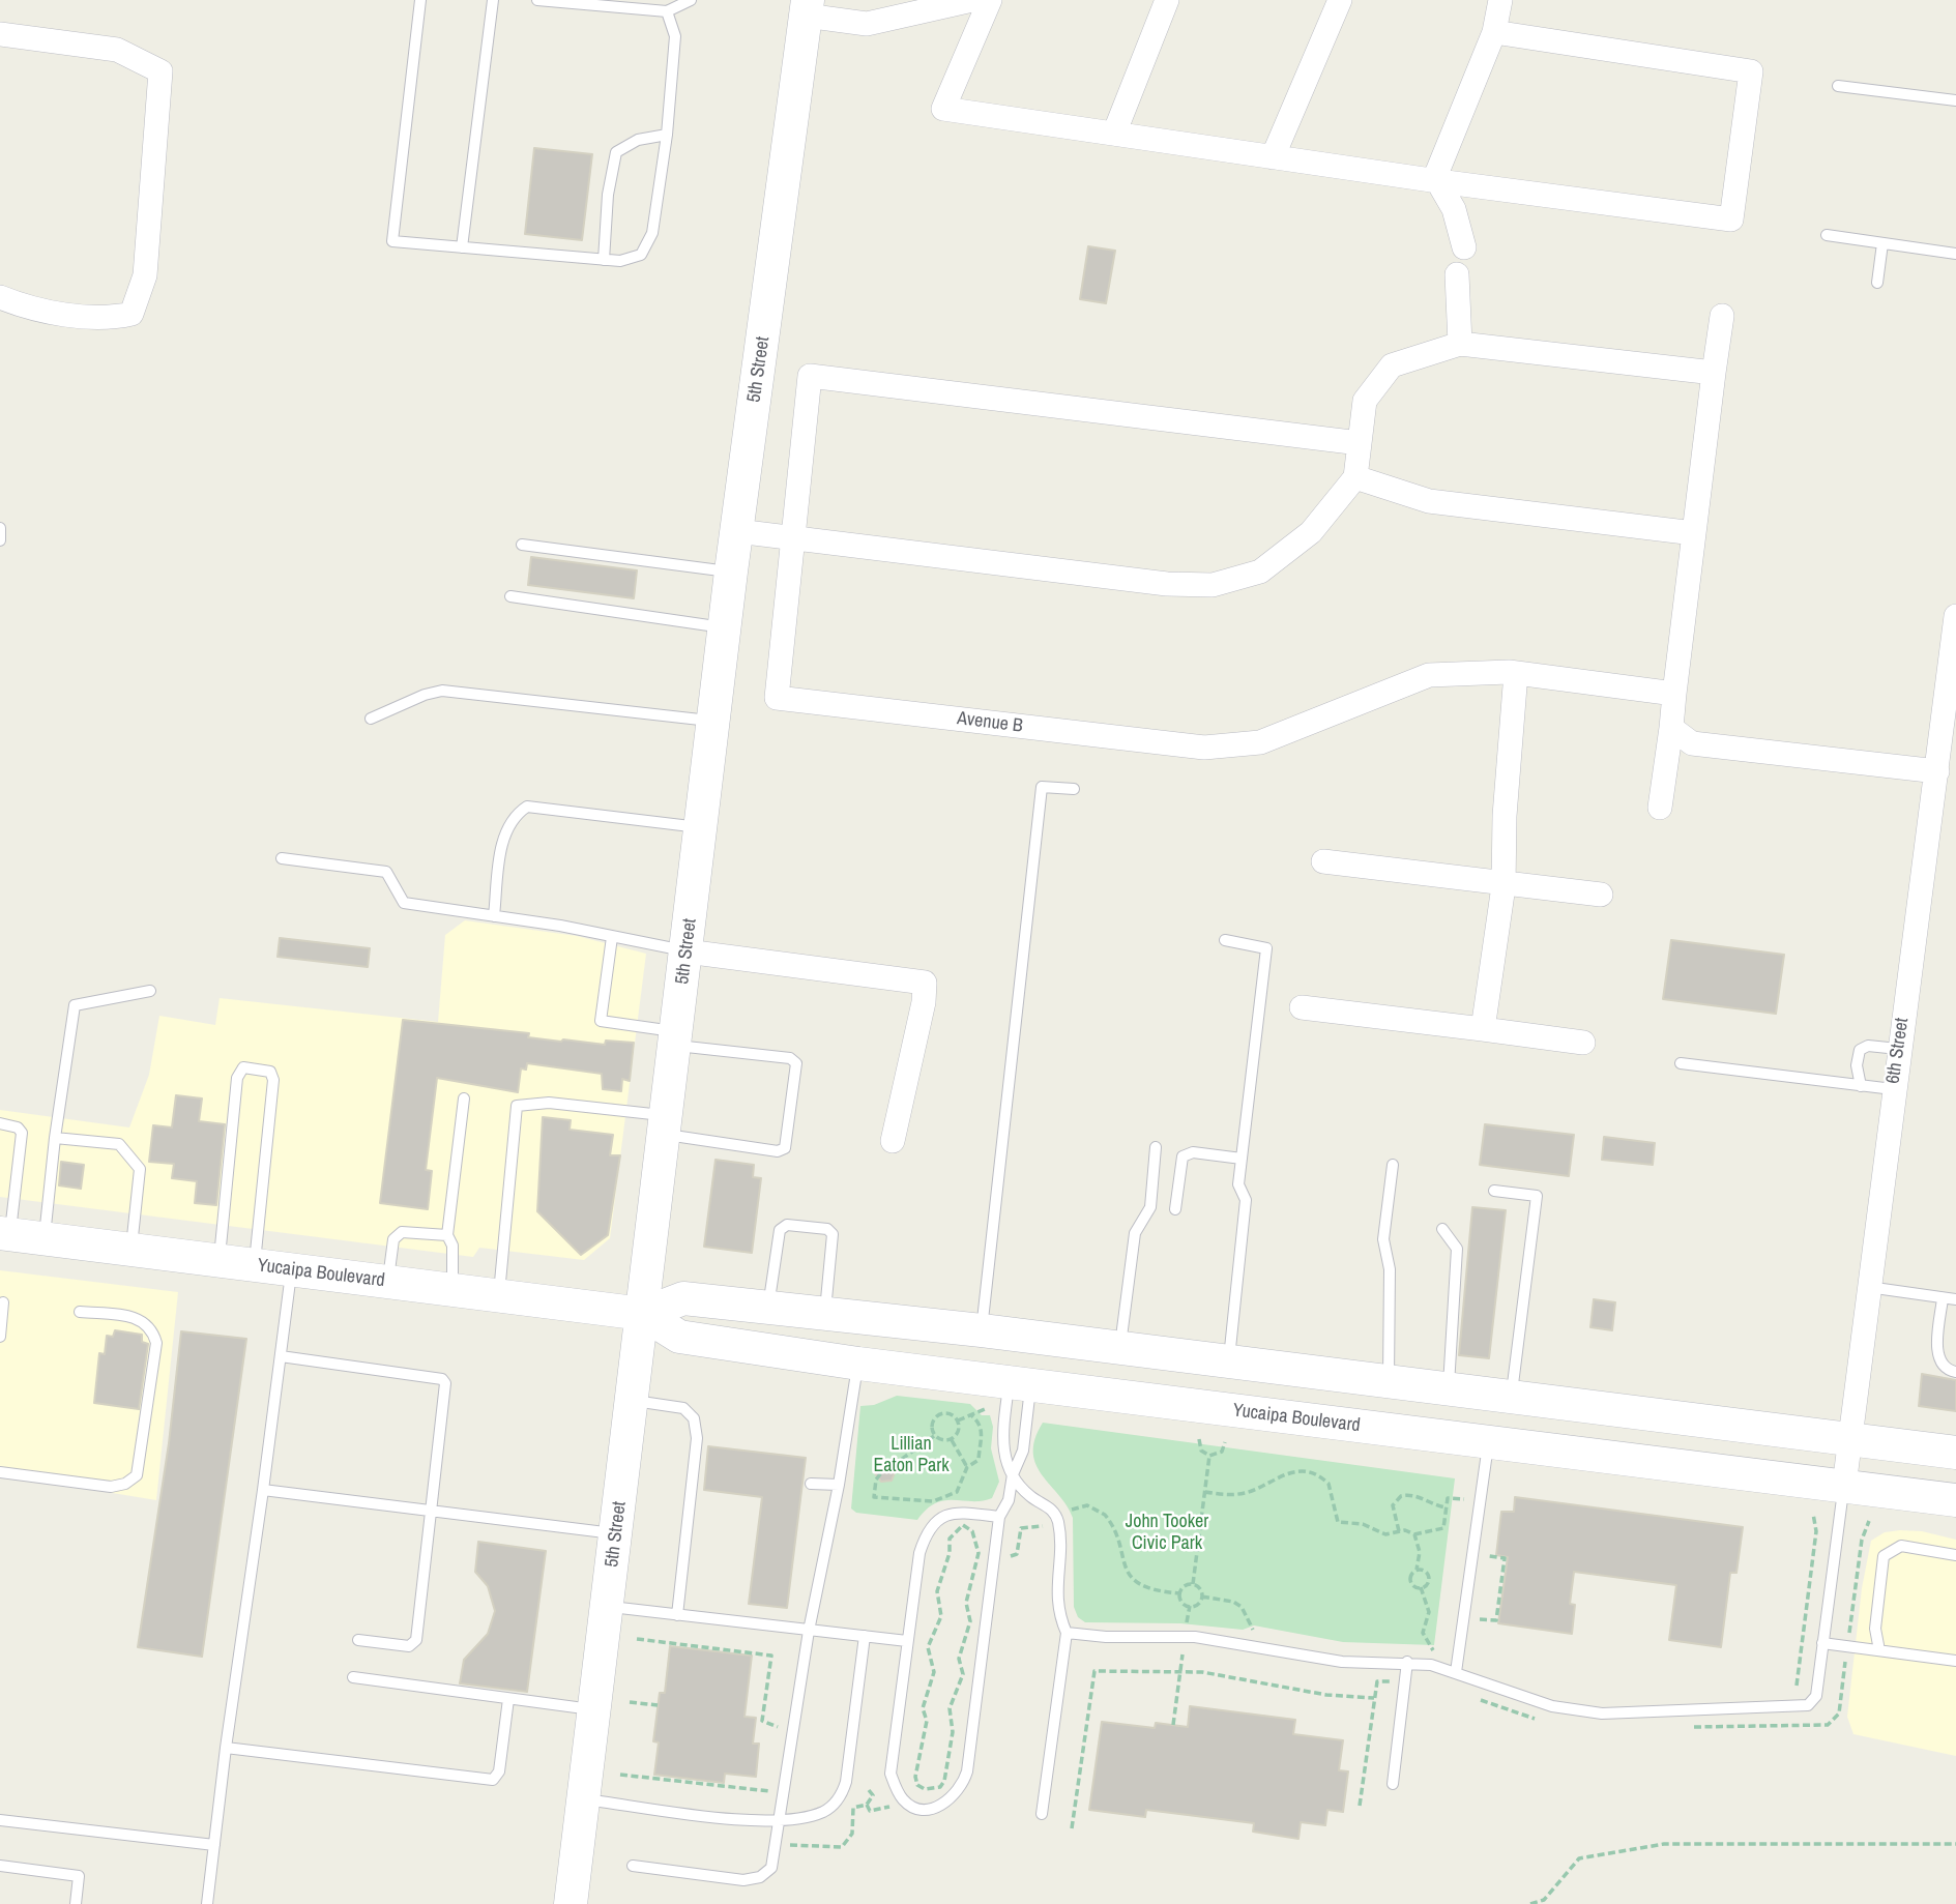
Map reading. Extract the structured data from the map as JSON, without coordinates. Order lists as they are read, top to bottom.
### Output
{
  "streets": {
    "main road": ["5th Street", "Yucaipa Boulevard"],
    "street": ["Avenue B", "6th Street"]
  },
  "crossings": [
    ["5th Street", "Yucaipa Boulevard"],
    ["6th Street", "Yucaipa Boulevard"]
  ],
  "parks": ["Lillian Eaton Park", "John Tooker Civic Park"]
}
